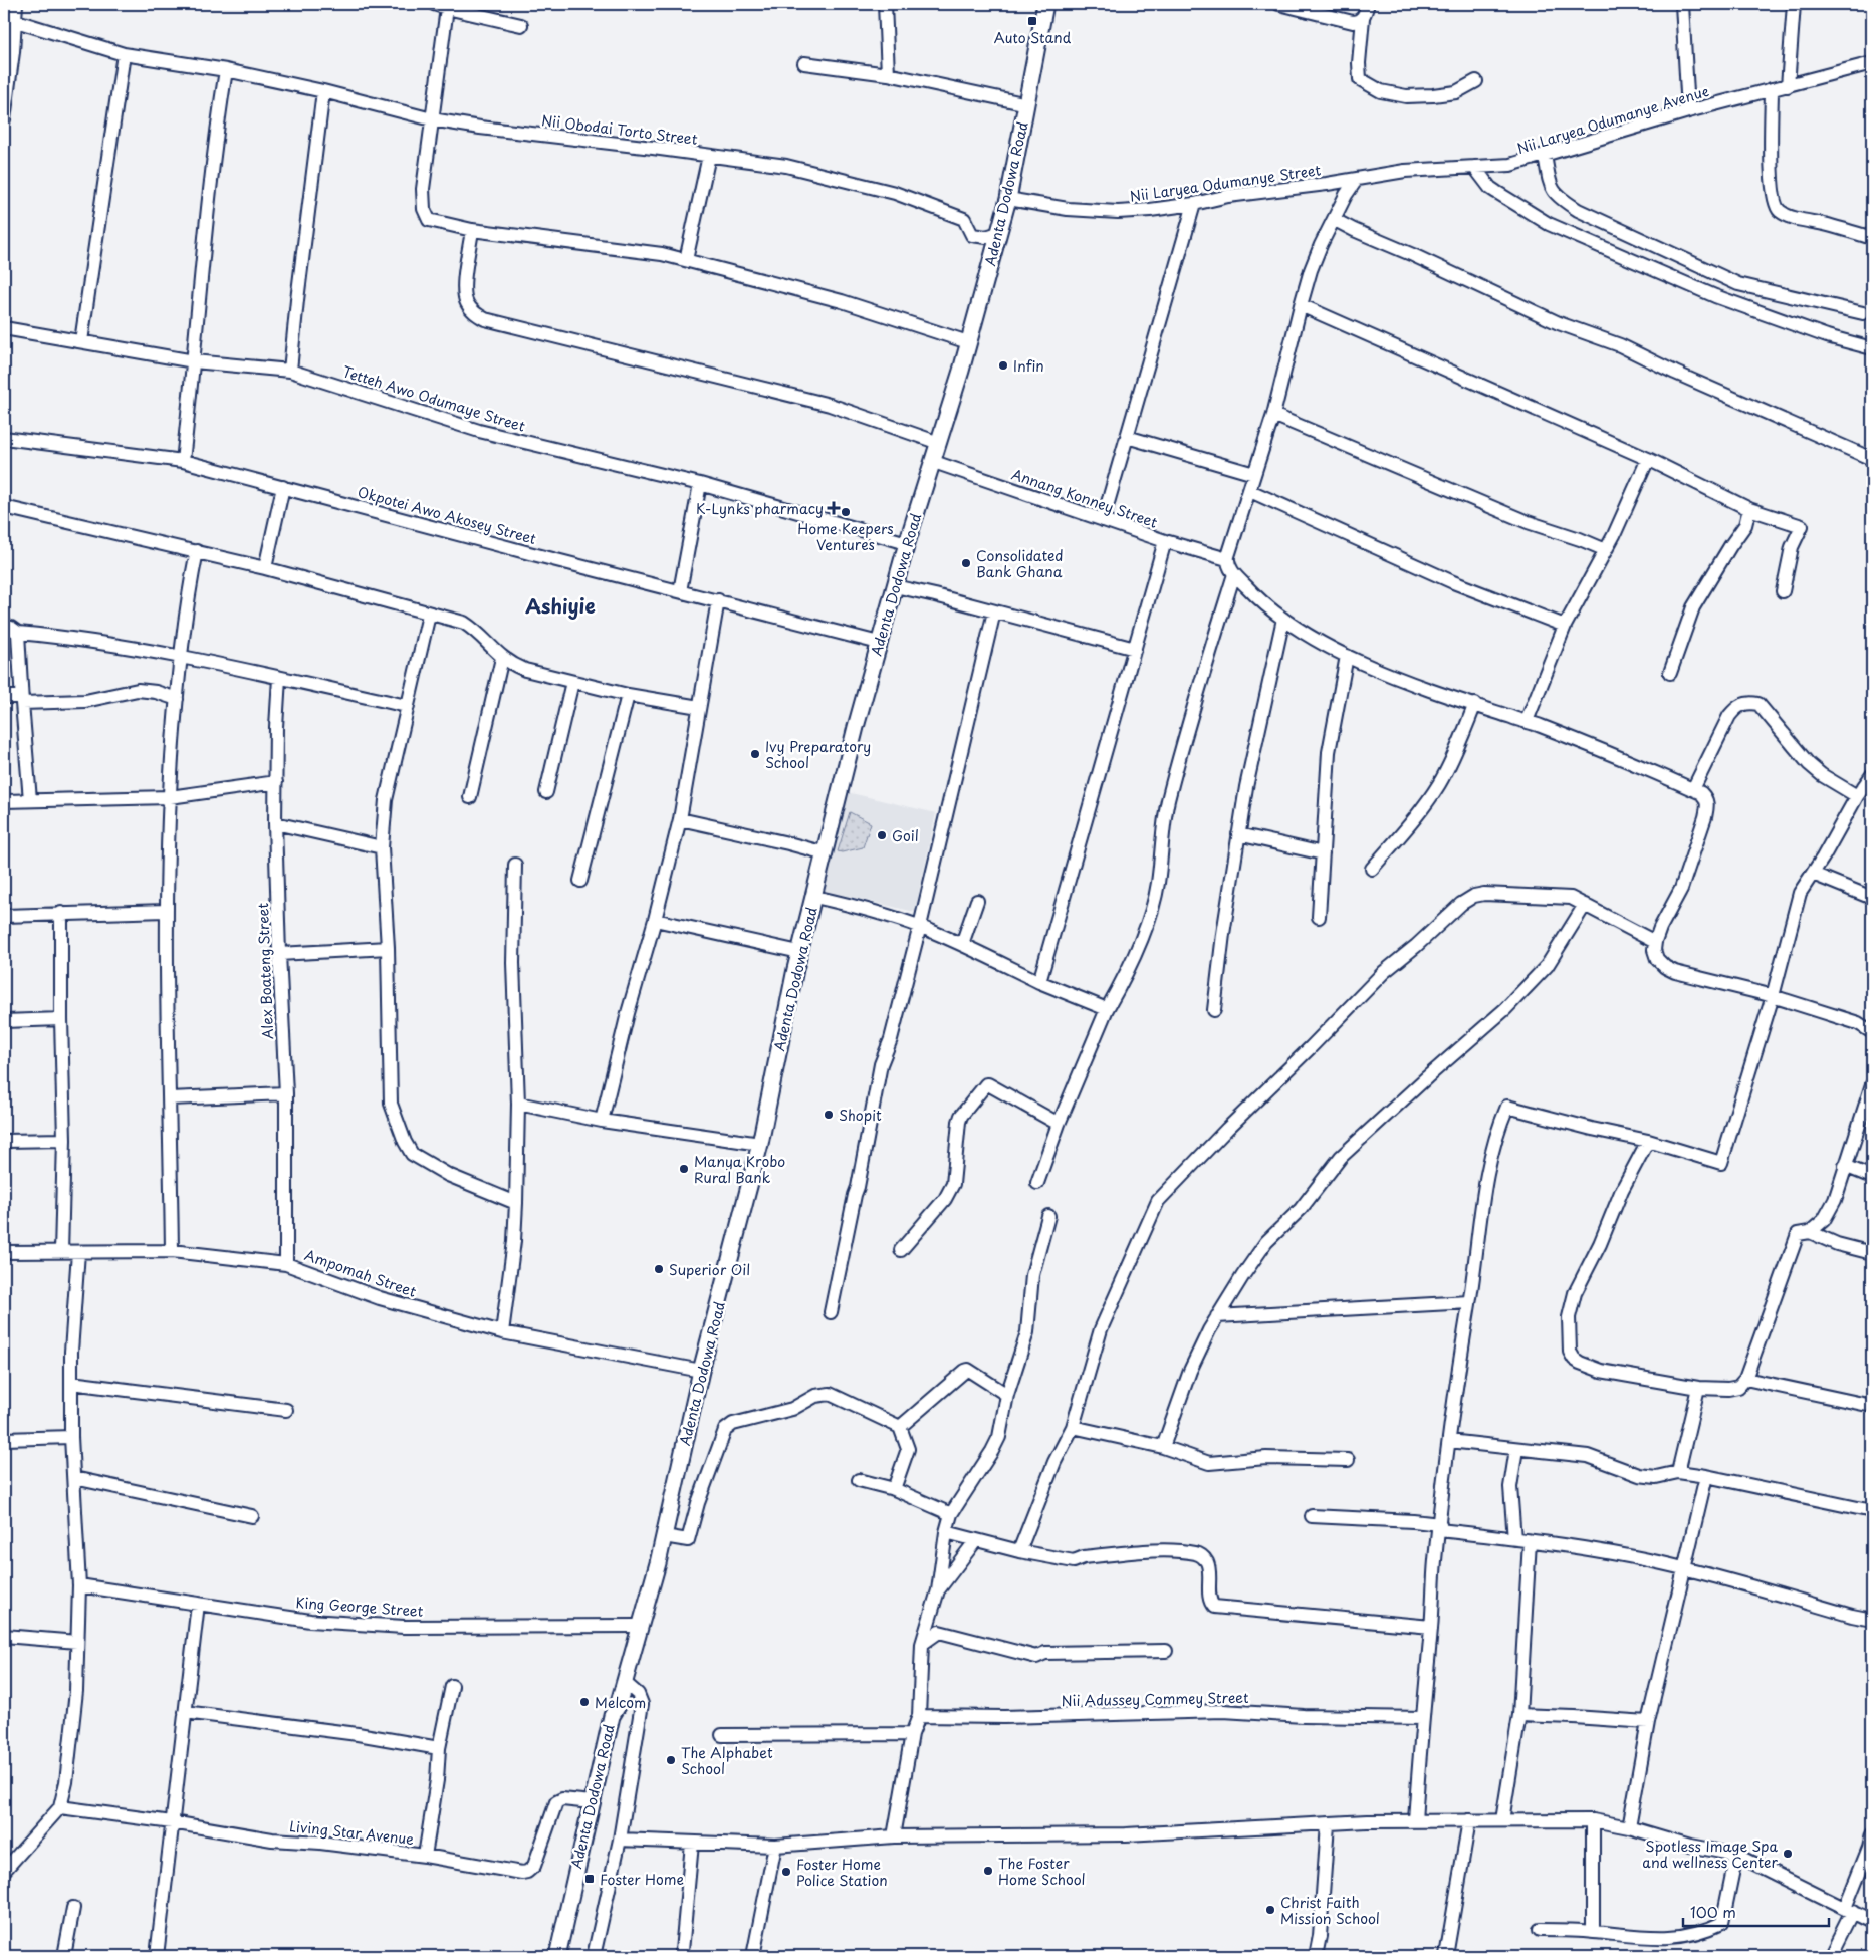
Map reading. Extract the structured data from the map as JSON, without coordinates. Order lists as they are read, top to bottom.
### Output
{
  "streets": {
    "main road": ["Adenta Dodowa Road"],
    "street": [
      "Nii Laryea Odumanye Avenue",
      "Nii Obodai Torto Street",
      "Nii Laryea Odumanye Street",
      "Tetteh Awo Odumaye Street",
      "Annang Konney Street",
      "Okpotei Awo Akosey Street",
      "Alex Boateng Street",
      "Ampomah Street",
      "King George Street",
      "Nii Adussey Commey Street",
      "Living Star Avenue"
    ]
  },
  "crossings": [
    ["Nii Laryea Odumanye Avenue", "Nii Laryea Odumanye Street"],
    ["Nii Obodai Torto Street", "Adenta Dodowa Road"],
    ["Nii Laryea Odumanye Street", "Adenta Dodowa Road"],
    ["Adenta Dodowa Road", "Tetteh Awo Odumaye Street"],
    ["Adenta Dodowa Road", "Annang Konney Street"],
    ["Adenta Dodowa Road", "Okpotei Awo Akosey Street"],
    ["Adenta Dodowa Road", "Ampomah Street"],
    ["Adenta Dodowa Road", "King George Street"],
    ["Adenta Dodowa Road", "Living Star Avenue"],
    ["Alex Boateng Street", "Ampomah Street"]
  ],
  "districts": ["Ashiyie"],
  "places": {
    "transit": ["Auto Stand", "Foster Home"],
    "other": [
      "Infin",
      "Home Keepers Ventures",
      "Consolidated Bank Ghana",
      "Ivy Preparatory School",
      "Goil",
      "Shopit",
      "Manya Krobo Rural Bank",
      "Superior Oil",
      "Melcom",
      "The Alphabet School",
      "Spotless Image Spa and wellness Center",
      "The Foster Home School",
      "Foster Home Police Station",
      "Christ Faith Mission School"
    ],
    "health": ["K-Lynks pharmacy"]
  },
  "scale_bar": "100 m"
}
